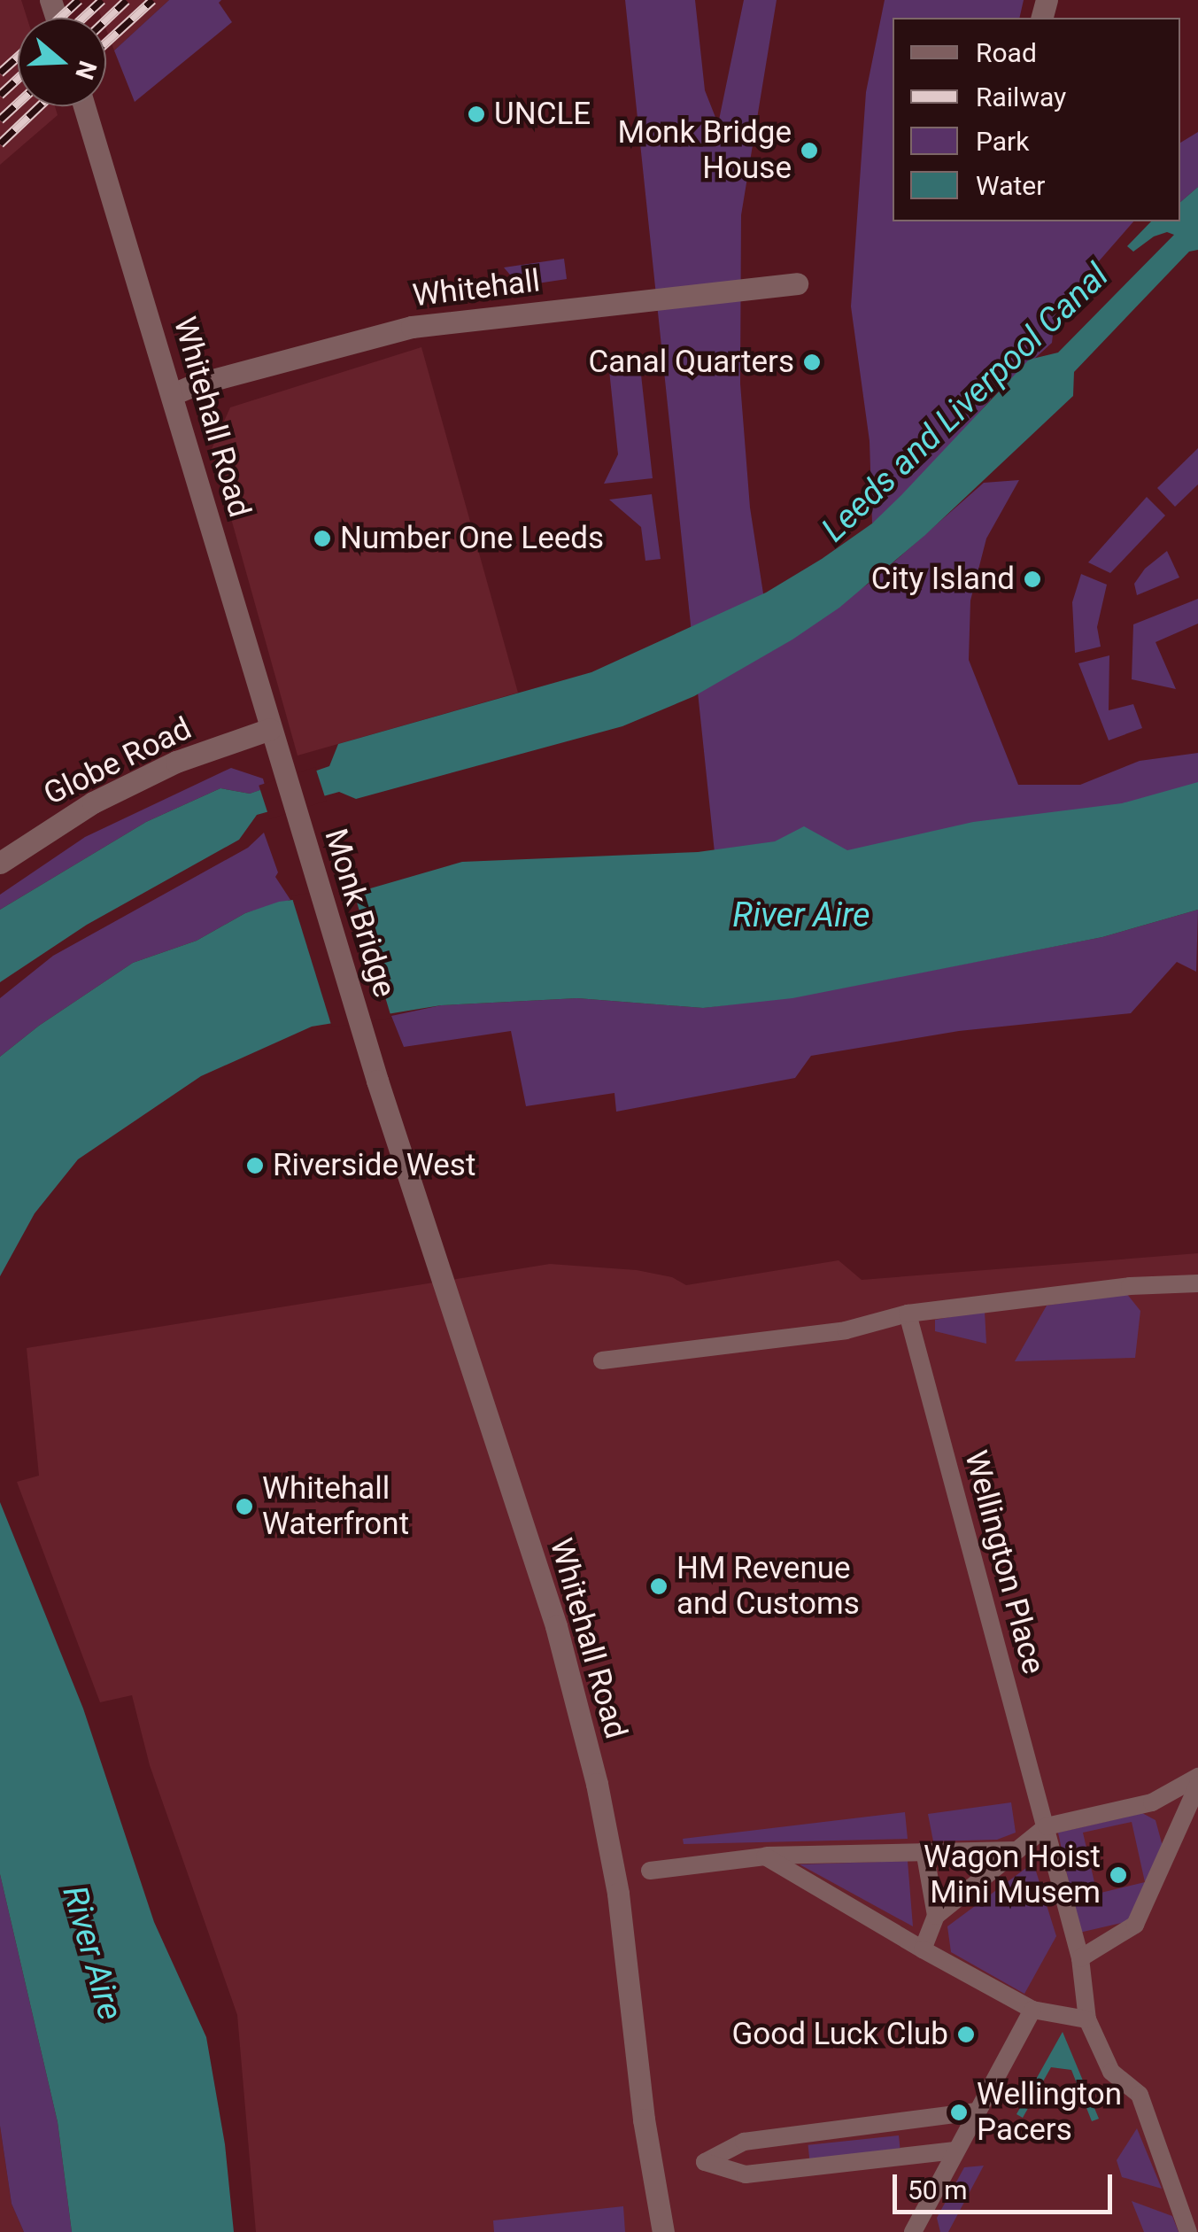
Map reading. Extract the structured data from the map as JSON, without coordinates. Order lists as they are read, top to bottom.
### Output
{
  "streets": {
    "street": [
      "Whitehall",
      "Whitehall Road",
      "Globe Road",
      "Monk Bridge",
      "Wellington Place"
    ]
  },
  "crossings": [
    ["Whitehall", "Whitehall Road"],
    ["Whitehall Road", "Globe Road"],
    ["Whitehall Road", "Monk Bridge"]
  ],
  "water": ["Leeds and Liverpool Canal", "River Aire"],
  "places": [
    "UNCLE",
    "Monk Bridge House",
    "Canal Quarters",
    "Number One Leeds",
    "City Island",
    "Riverside West",
    "Whitehall Waterfront",
    "HM Revenue and Customs",
    "Wagon Hoist Mini Musem",
    "Good Luck Club",
    "Wellington Pacers"
  ],
  "legend": [
    "Road",
    "Railway",
    "Park",
    "Water"
  ],
  "scale_bar": "50 m",
  "north": "right"
}
